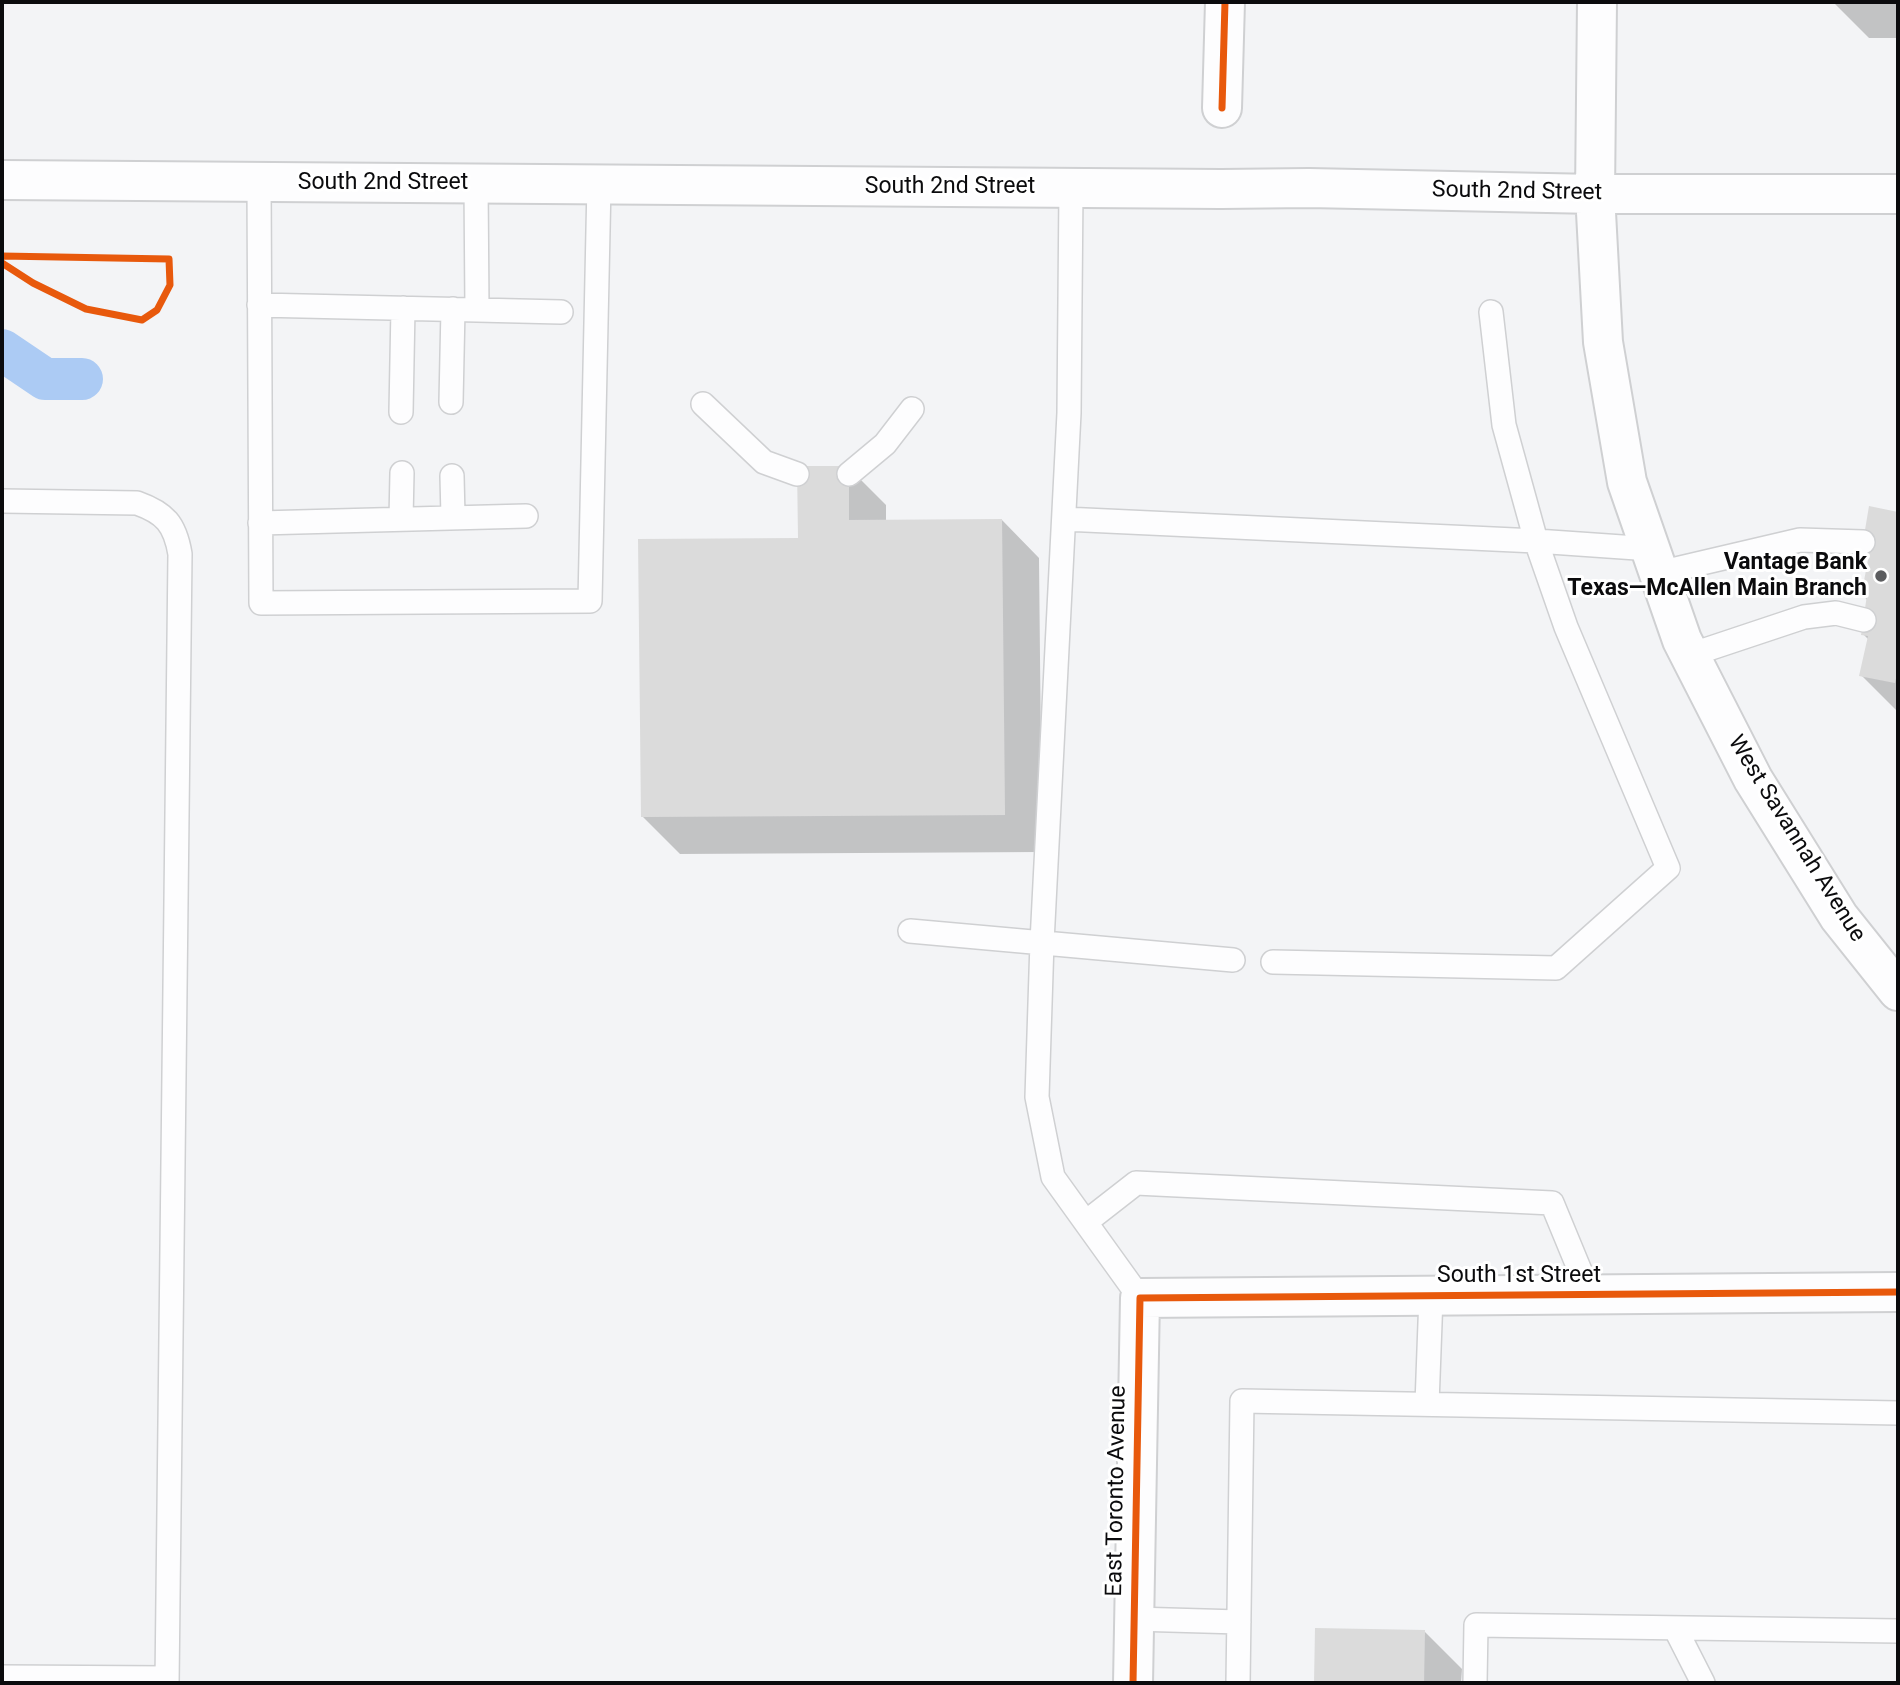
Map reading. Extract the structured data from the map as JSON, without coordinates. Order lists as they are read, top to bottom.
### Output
{
  "streets": {
    "main road": [
      "South 2nd Street",
      "West Savannah Avenue",
      "South 1st Street",
      "East Toronto Avenue"
    ]
  },
  "crossings": [
    ["South 2nd Street", "West Savannah Avenue"],
    ["South 1st Street", "East Toronto Avenue"]
  ],
  "places": ["Vantage Bank Texas—McAllen Main Branch"]
}
